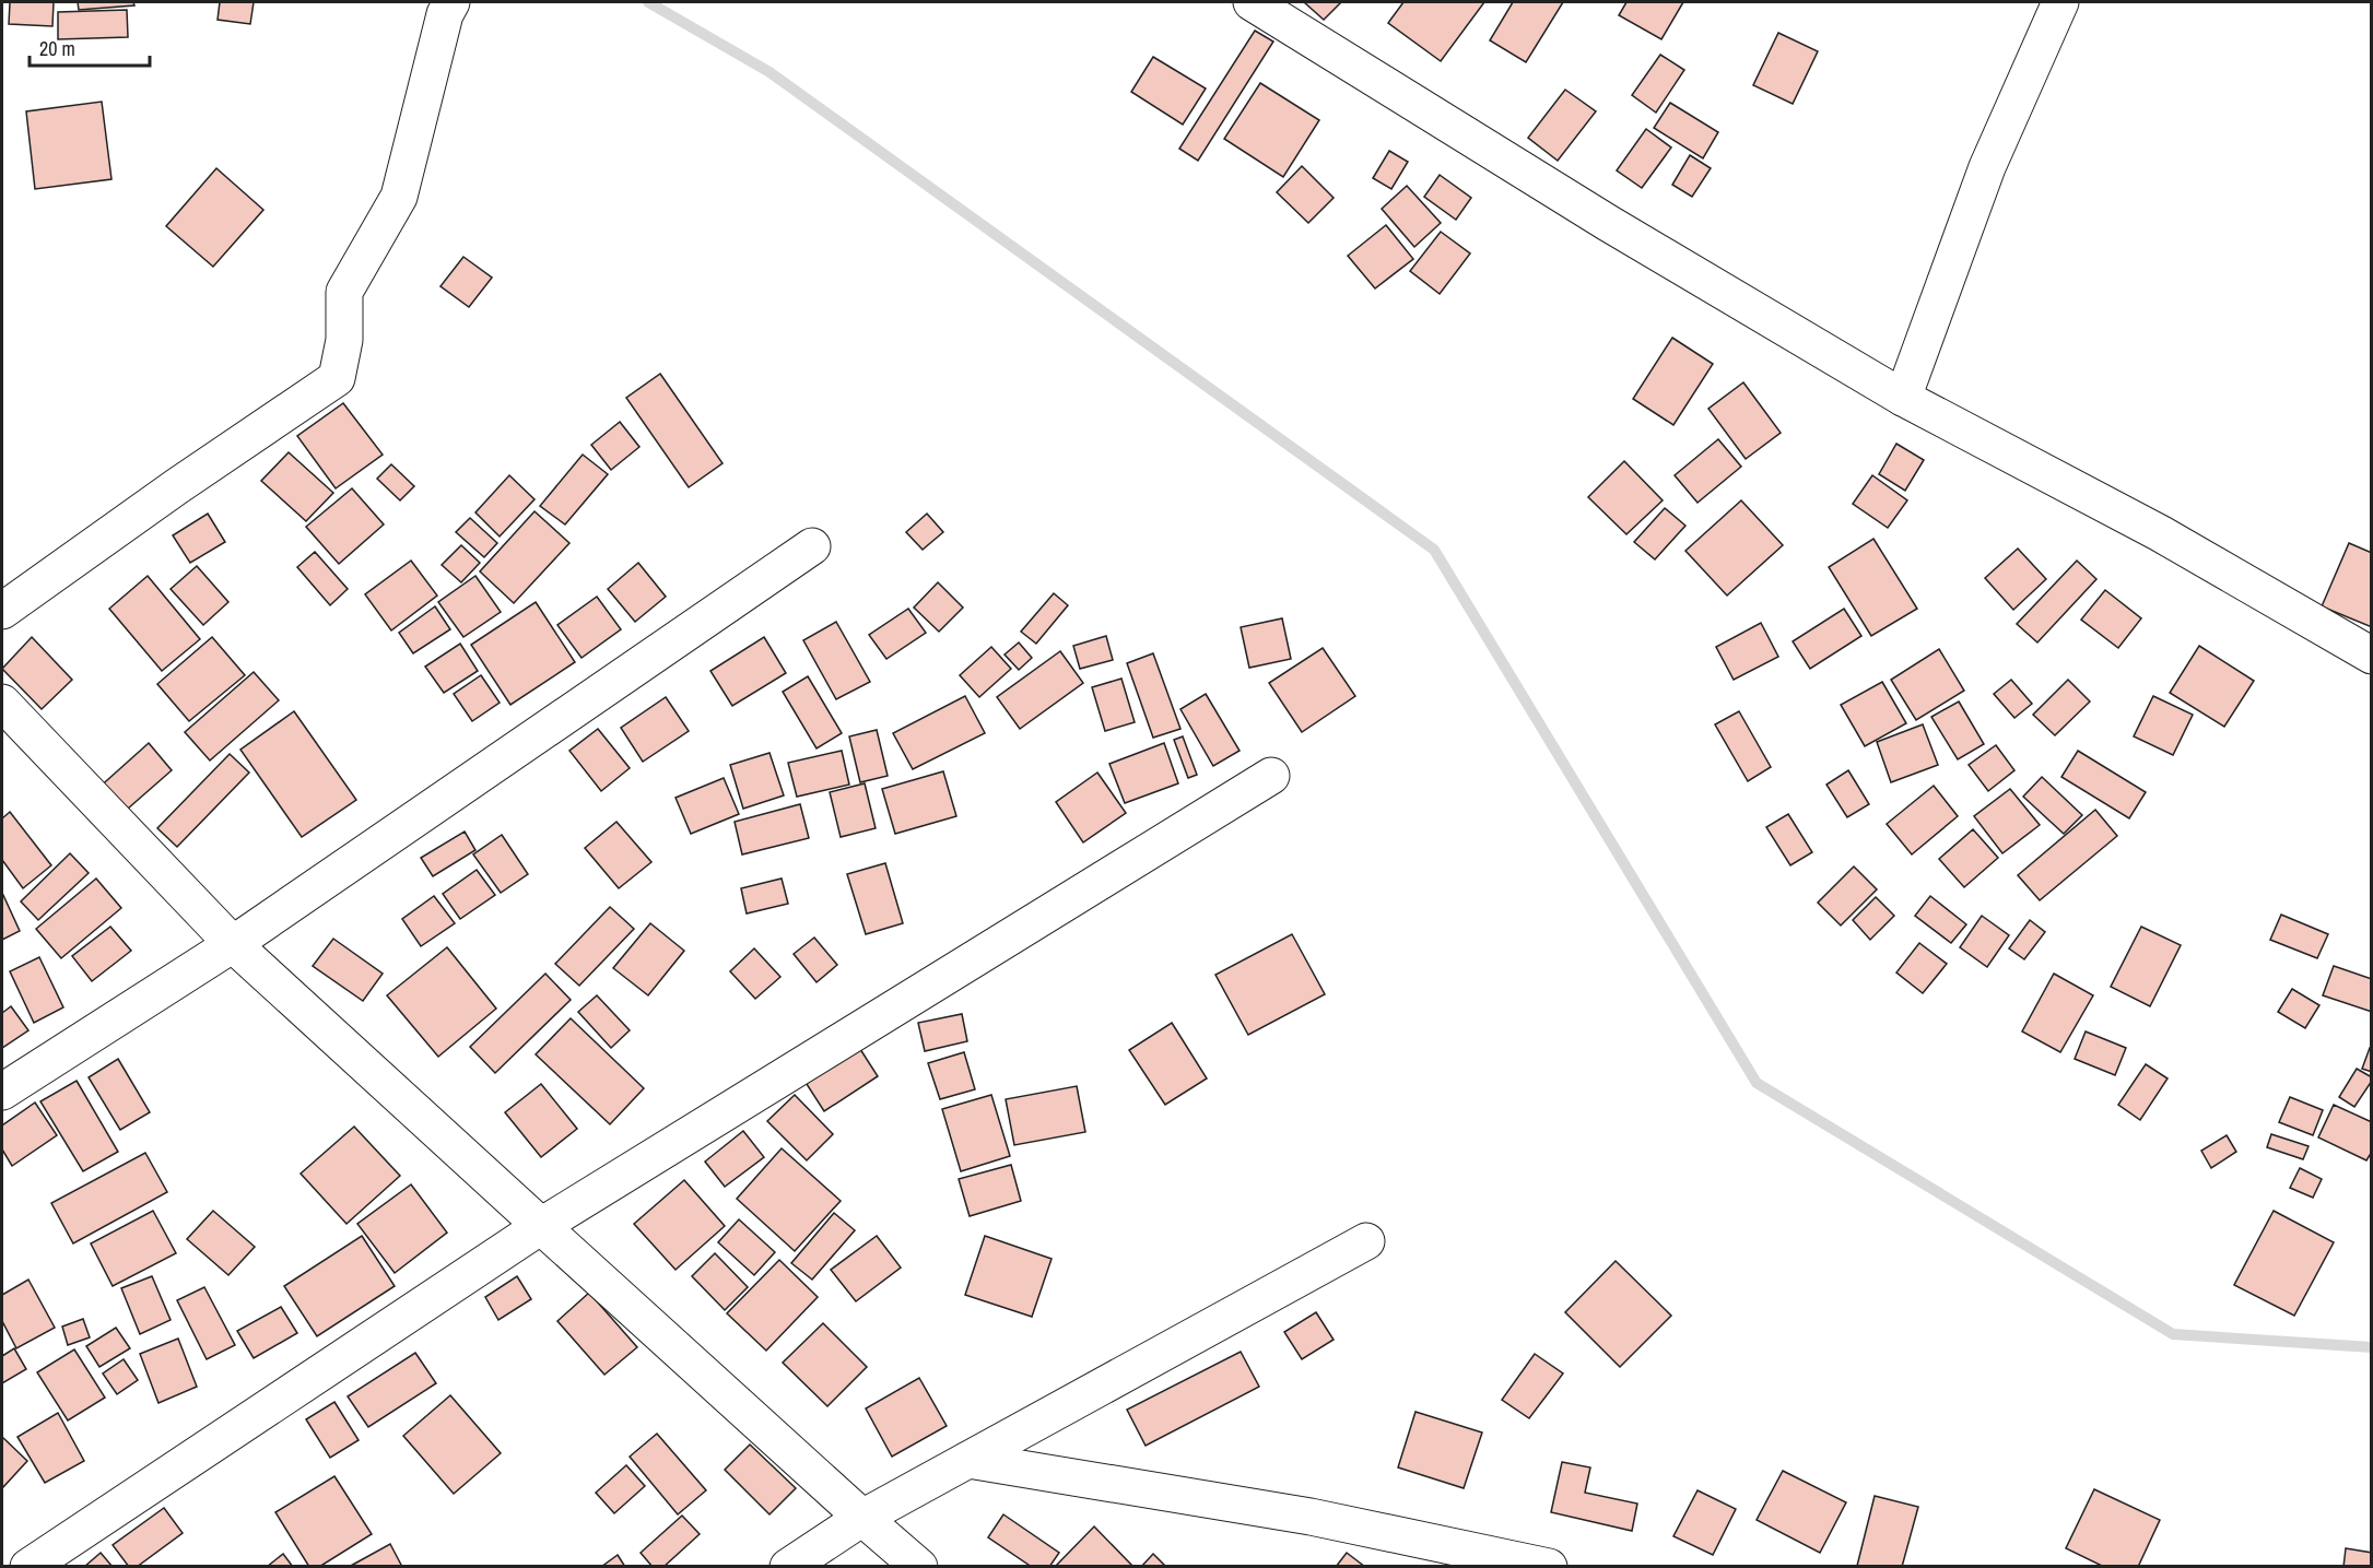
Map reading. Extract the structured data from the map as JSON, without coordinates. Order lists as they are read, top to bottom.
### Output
{
  "scale_bar": "20 m"
}
